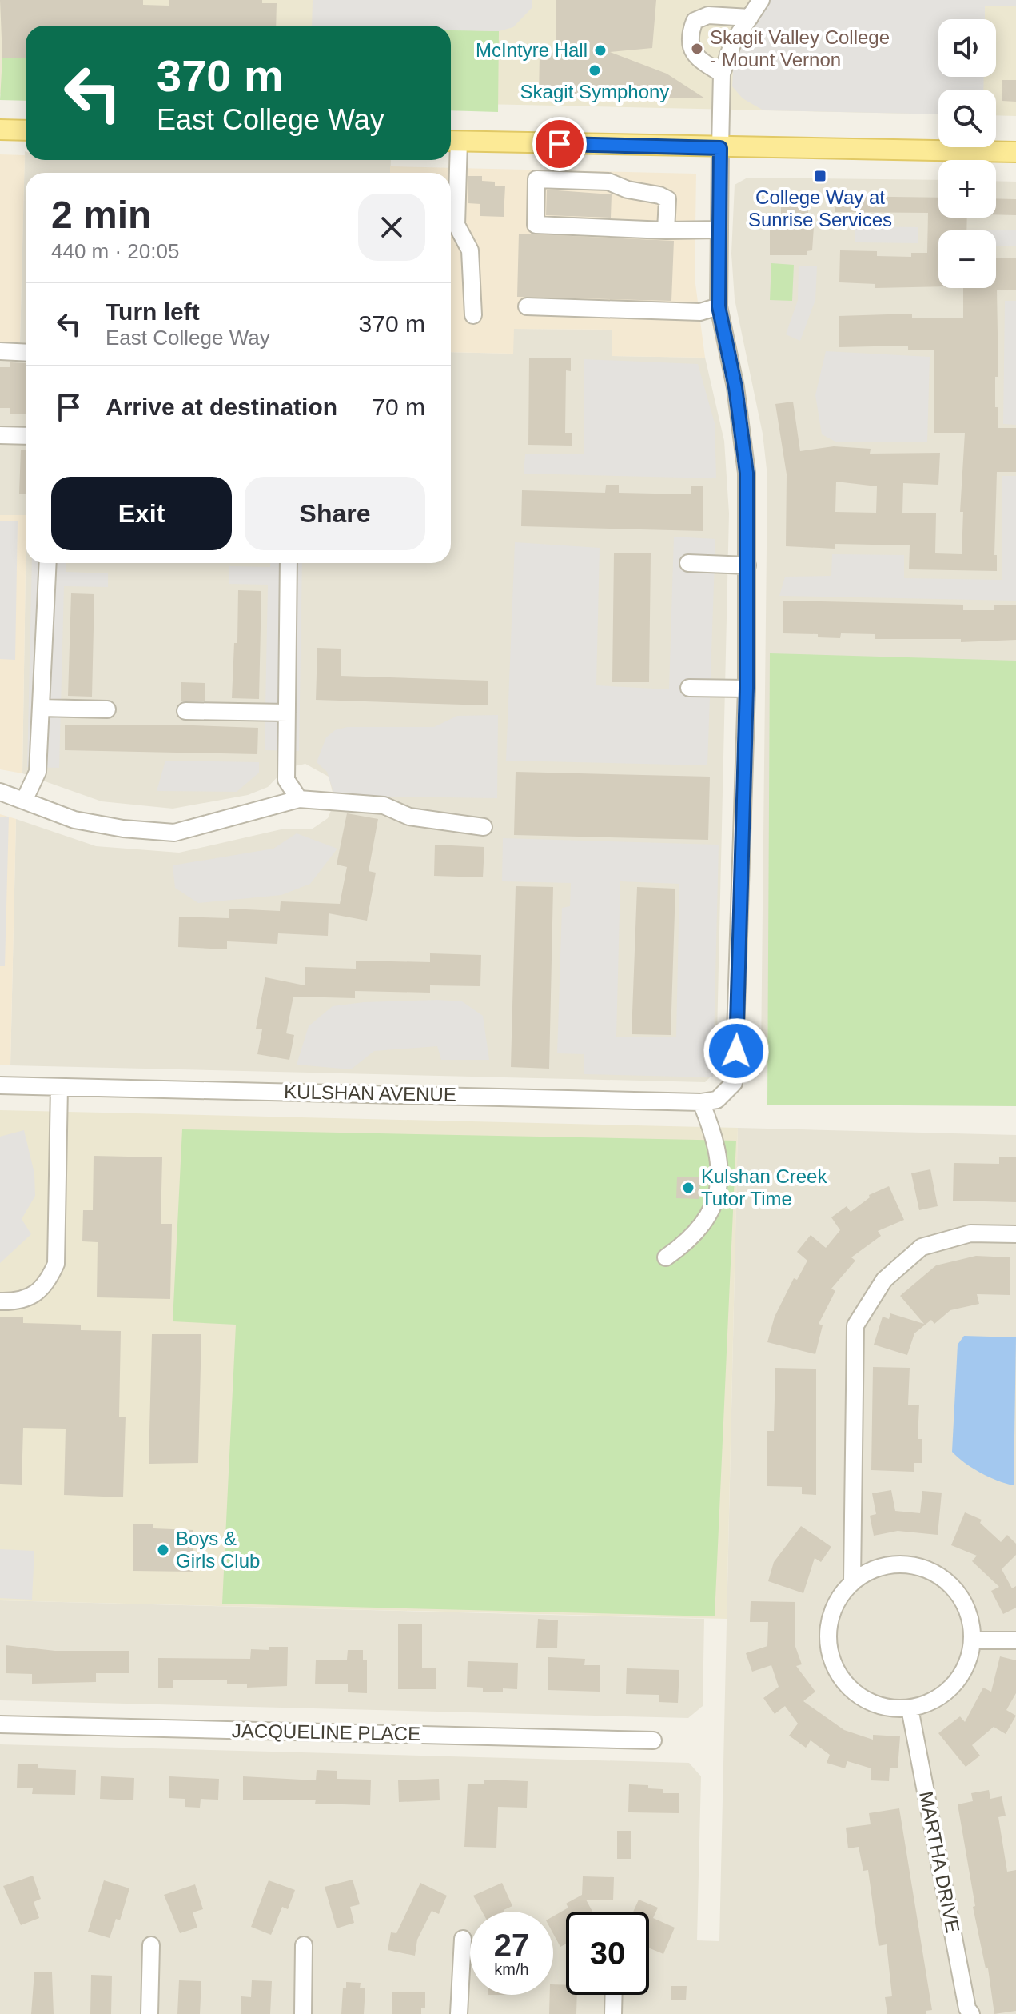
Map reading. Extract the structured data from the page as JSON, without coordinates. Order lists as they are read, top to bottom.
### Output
{
  "streets": {
    "street": ["KULSHAN AVENUE", "JACQUELINE PLACE", "MARTHA DRIVE"]
  },
  "places": {
    "other": [
      "Skagit Valley College - Mount Vernon",
      "McIntyre Hall",
      "Skagit Symphony",
      "Kulshan Creek Tutor Time",
      "Boys & Girls Club"
    ],
    "transit": ["College Way at Sunrise Services"]
  },
  "page": {
    "map_buttons": ["+", "−"],
    "turn": ["370 m", "East College Way"],
    "heading": ["2 min", "440 m · 20:05"],
    "list": [
      {
        "name": "Turn left",
        "note": "East College Way",
        "value": "370 m"
      },
      {
        "name": "Arrive at destination",
        "value": "70 m"
      }
    ],
    "buttons": ["Exit", "Share"],
    "speed": "27 km/h",
    "limit": "30"
  }
}
